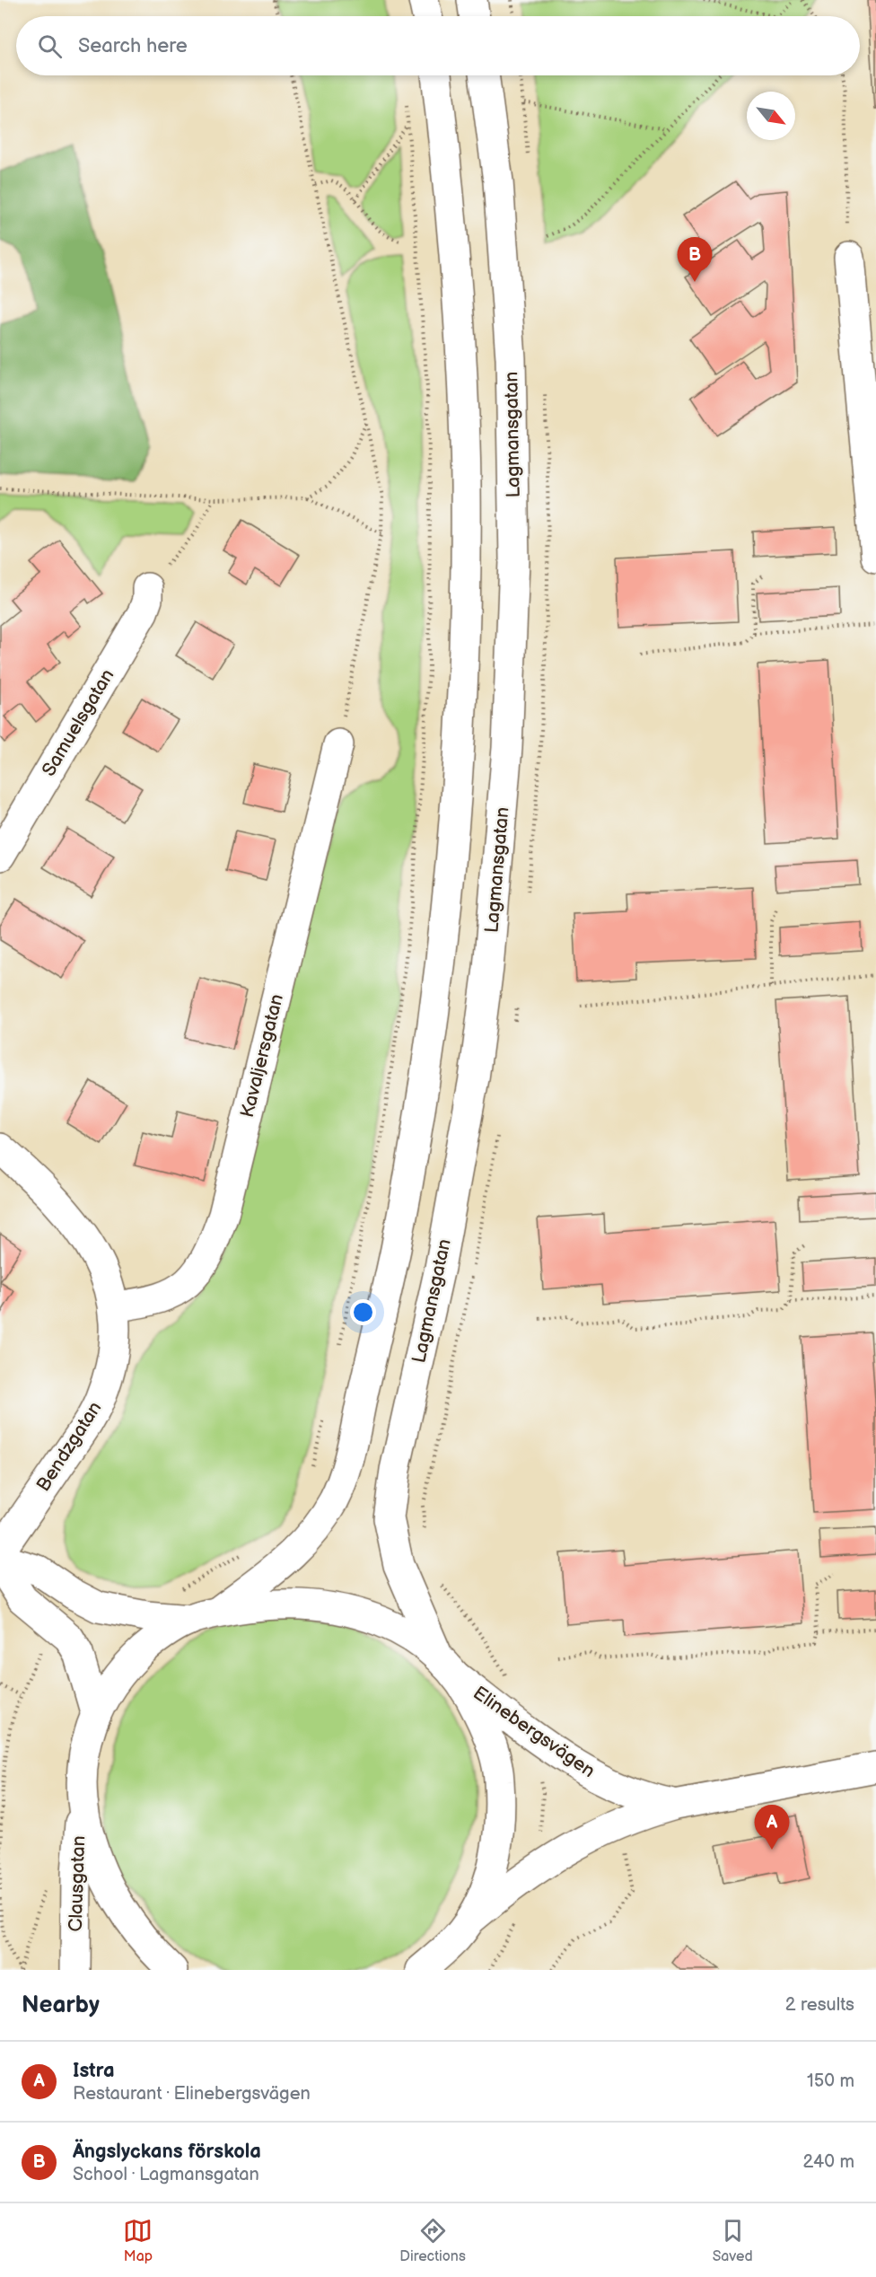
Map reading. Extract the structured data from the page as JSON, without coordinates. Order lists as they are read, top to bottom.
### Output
{
  "streets": {
    "main road": [
      "Lagmansgatan",
      "Samuelsgatan",
      "Kavaljersgatan",
      "Bendzgatan",
      "Elinebergsvägen",
      "Clausgatan"
    ]
  },
  "crossings": [
    ["Lagmansgatan", "Elinebergsvägen"],
    ["Kavaljersgatan", "Bendzgatan"]
  ],
  "north": "bottom right",
  "page": {
    "search": "Search here",
    "pins": ["B", "A"],
    "heading": ["Nearby", "2 results"],
    "list": [
      {
        "mark": "A",
        "name": "Istra",
        "note": "Restaurant · Elinebergsvägen",
        "value": "150 m"
      },
      {
        "mark": "B",
        "name": "Ängslyckans förskola",
        "note": "School · Lagmansgatan",
        "value": "240 m"
      }
    ],
    "nav": ["Map", "Directions", "Saved"]
  }
}
